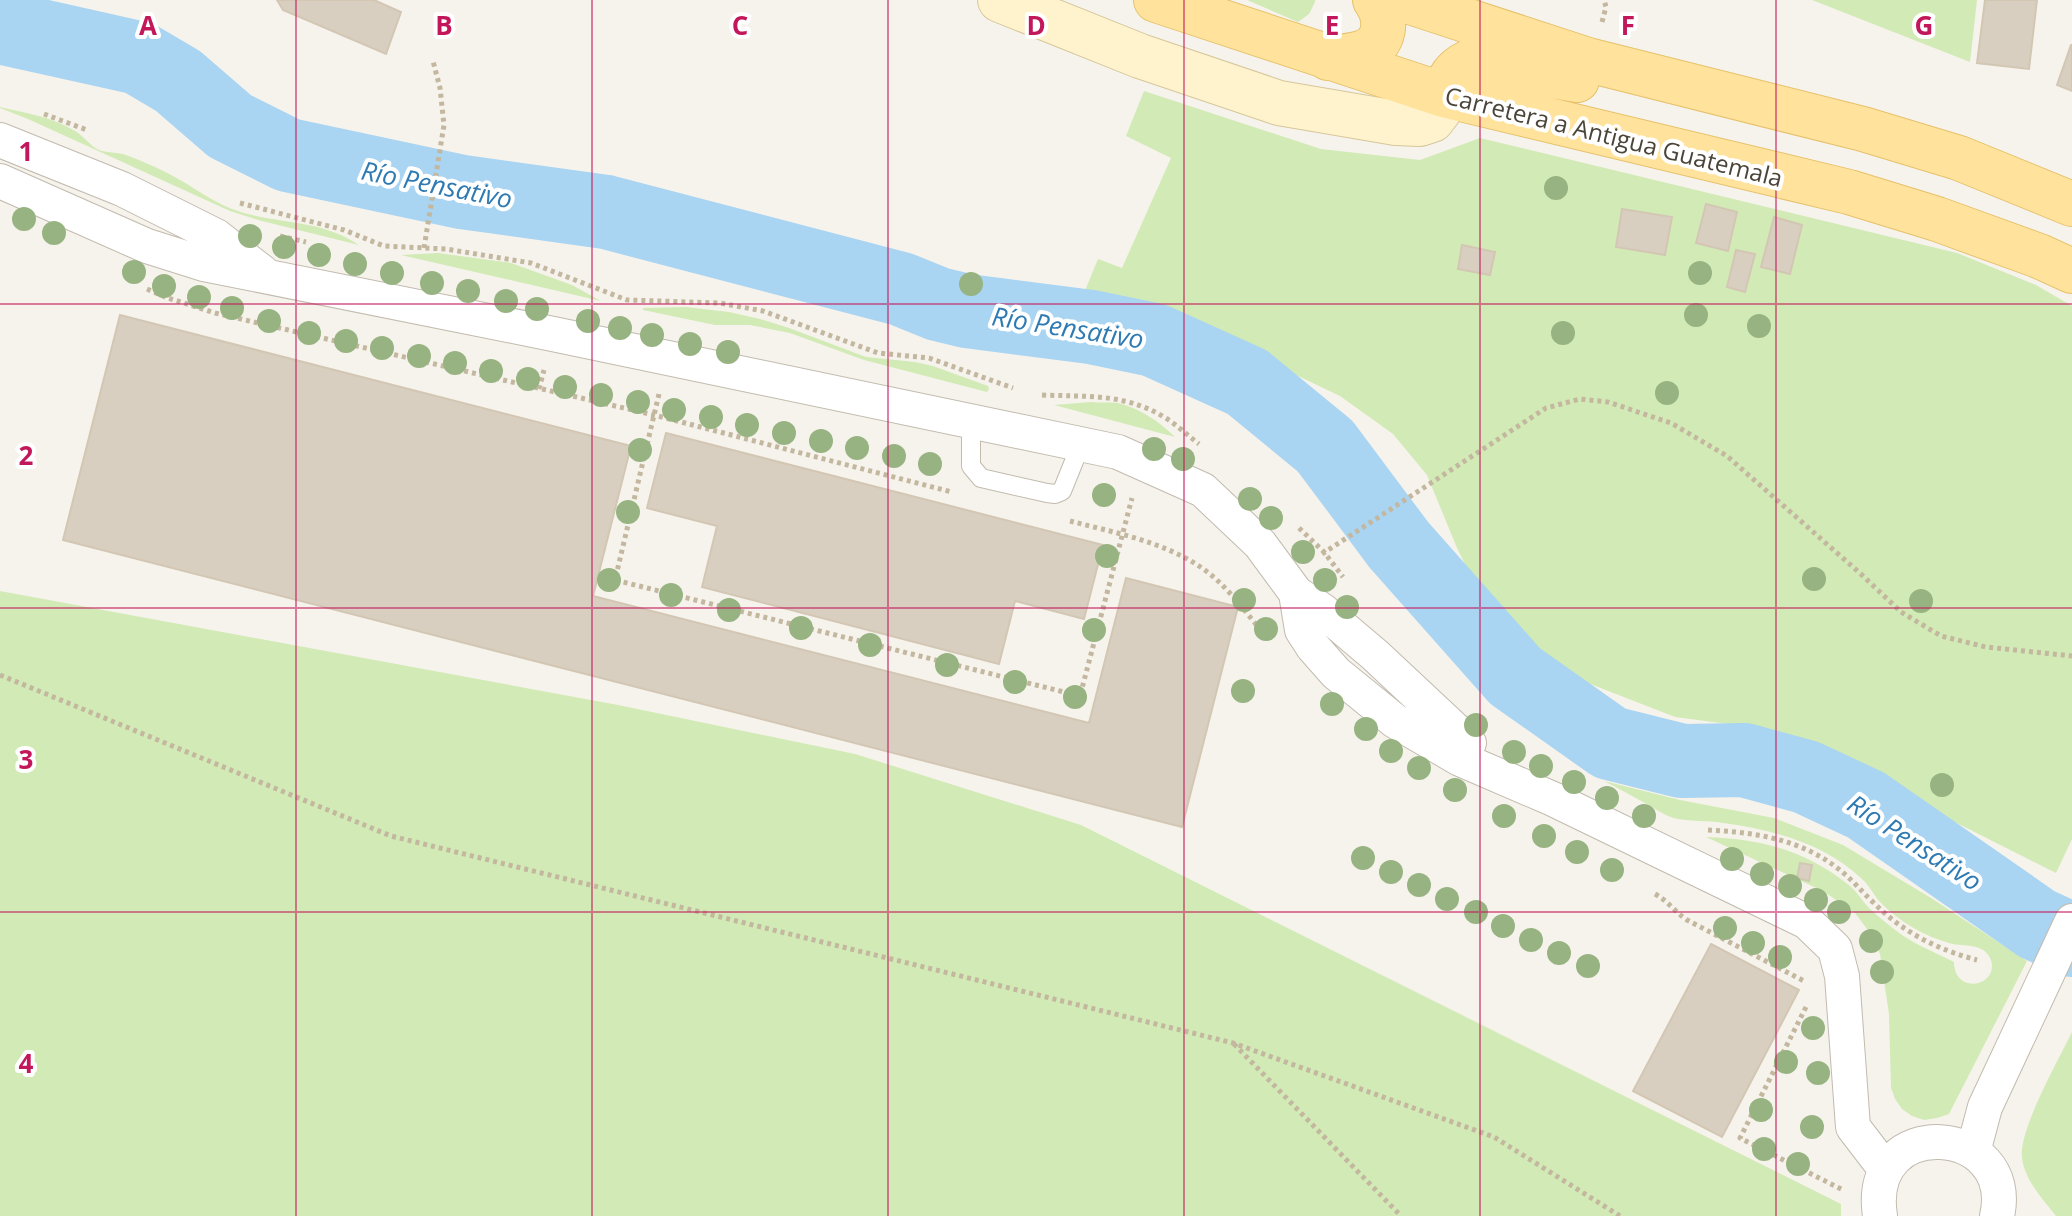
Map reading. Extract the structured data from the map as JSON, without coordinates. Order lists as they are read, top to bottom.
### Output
{
  "streets": {
    "main road": ["Carretera a Antigua Guatemala"]
  },
  "water": ["Río Pensativo"],
  "grid": {
    "columns": [
      "A",
      "B",
      "C",
      "D",
      "E",
      "F",
      "G"
    ],
    "rows": [
      "1",
      "2",
      "3",
      "4"
    ]
  }
}
